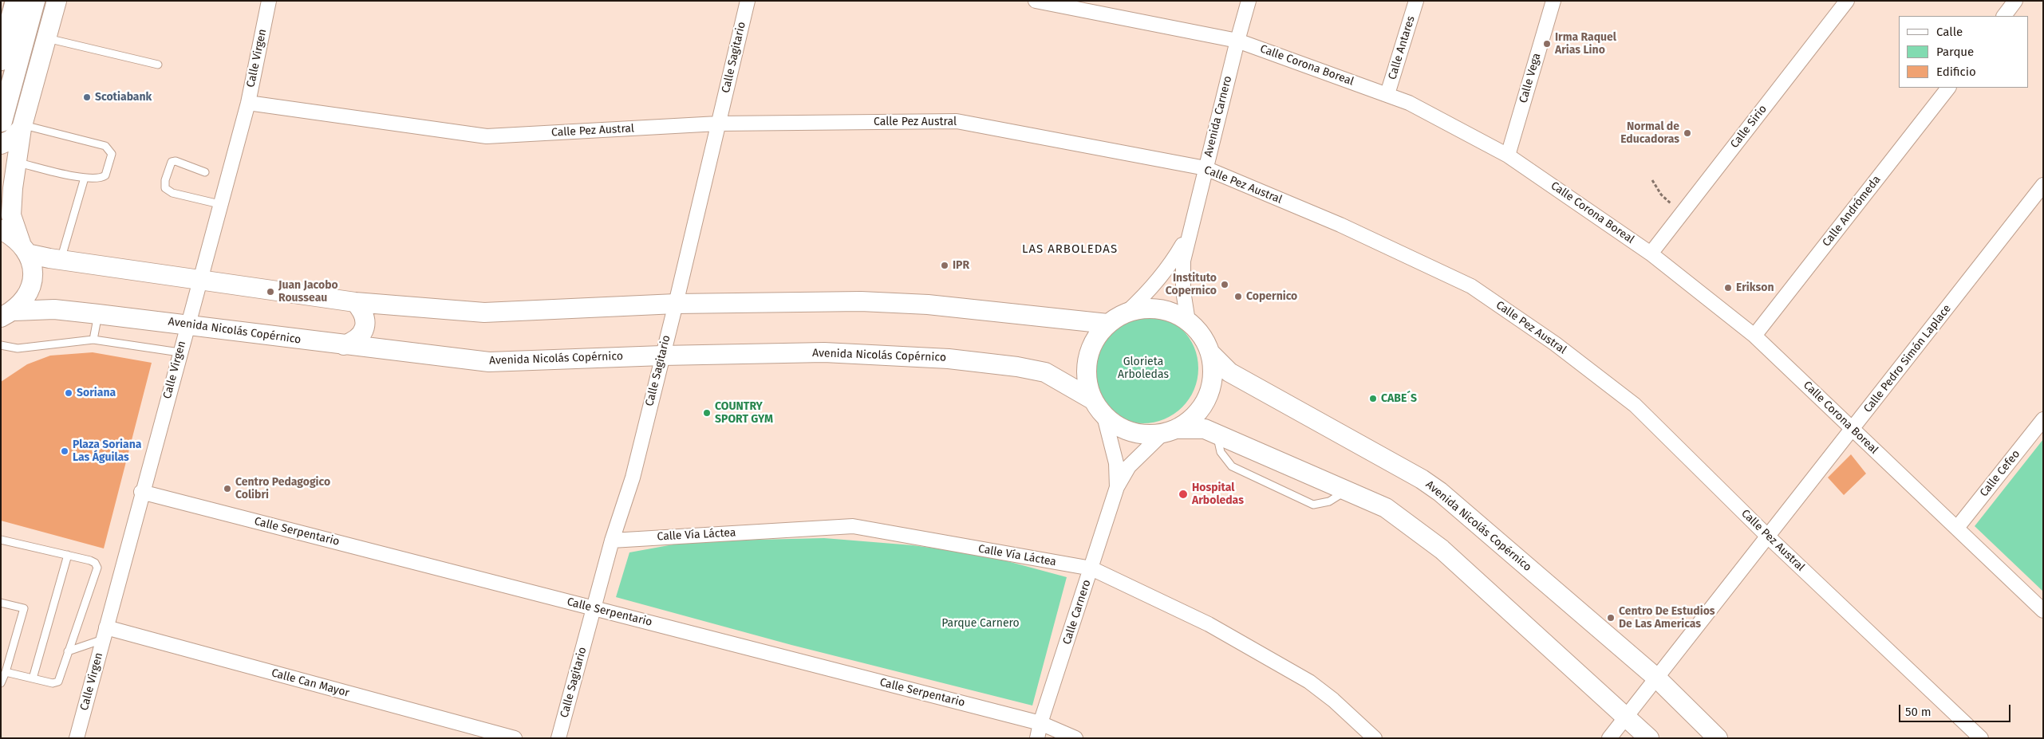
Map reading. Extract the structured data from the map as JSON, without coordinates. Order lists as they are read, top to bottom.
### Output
{
  "streets": {
    "main road": ["Avenida Nicolás Copérnico"],
    "street": [
      "Calle Antares",
      "Calle Sagitario",
      "Calle Virgen",
      "Calle Corona Boreal",
      "Calle Vega",
      "Avenida Carnero",
      "Calle Pez Austral",
      "Calle Sirio",
      "Calle Andrómeda",
      "Calle Pedro Simón Laplace",
      "Calle Cefeo",
      "Calle Serpentario",
      "Calle Vía Láctea",
      "Calle Carnero",
      "Calle Can Mayor"
    ]
  },
  "crossings": [
    ["Calle Antares", "Calle Corona Boreal"],
    ["Calle Sagitario", "Calle Pez Austral"],
    ["Calle Sagitario", "Avenida Nicolás Copérnico"],
    ["Calle Sagitario", "Calle Serpentario"],
    ["Calle Sagitario", "Calle Vía Láctea"],
    ["Calle Virgen", "Calle Pez Austral"],
    ["Calle Virgen", "Avenida Nicolás Copérnico"],
    ["Calle Virgen", "Calle Serpentario"],
    ["Calle Virgen", "Calle Can Mayor"],
    ["Calle Corona Boreal", "Calle Vega"],
    ["Calle Corona Boreal", "Avenida Carnero"],
    ["Calle Corona Boreal", "Calle Sirio"],
    ["Calle Corona Boreal", "Calle Andrómeda"],
    ["Calle Corona Boreal", "Calle Pedro Simón Laplace"],
    ["Calle Corona Boreal", "Calle Cefeo"],
    ["Avenida Carnero", "Calle Pez Austral"],
    ["Avenida Carnero", "Avenida Nicolás Copérnico"],
    ["Avenida Carnero", "Calle Carnero"],
    ["Calle Pez Austral", "Calle Pedro Simón Laplace"],
    ["Avenida Nicolás Copérnico", "Calle Pedro Simón Laplace"],
    ["Avenida Nicolás Copérnico", "Calle Carnero"],
    ["Calle Serpentario", "Calle Carnero"],
    ["Calle Vía Láctea", "Calle Carnero"]
  ],
  "districts": ["LAS ARBOLEDAS"],
  "parks": ["Glorieta Arboledas", "Parque Carnero"],
  "places": [
    "Irma Raquel Arias Lino",
    "Scotiabank",
    "Normal de Educadoras",
    "IPR",
    "Instituto Copernico",
    "Erikson",
    "Juan Jacobo Rousseau",
    "Copernico",
    "Soriana",
    "CABE´S",
    "COUNTRY SPORT GYM",
    "Plaza Soriana Las Águilas",
    "Centro Pedagogico Colibri",
    "Hospital Arboledas",
    "Centro De Estudios De Las Americas"
  ],
  "legend": ["Calle", "Parque", "Edificio"],
  "scale_bar": "50 m"
}
